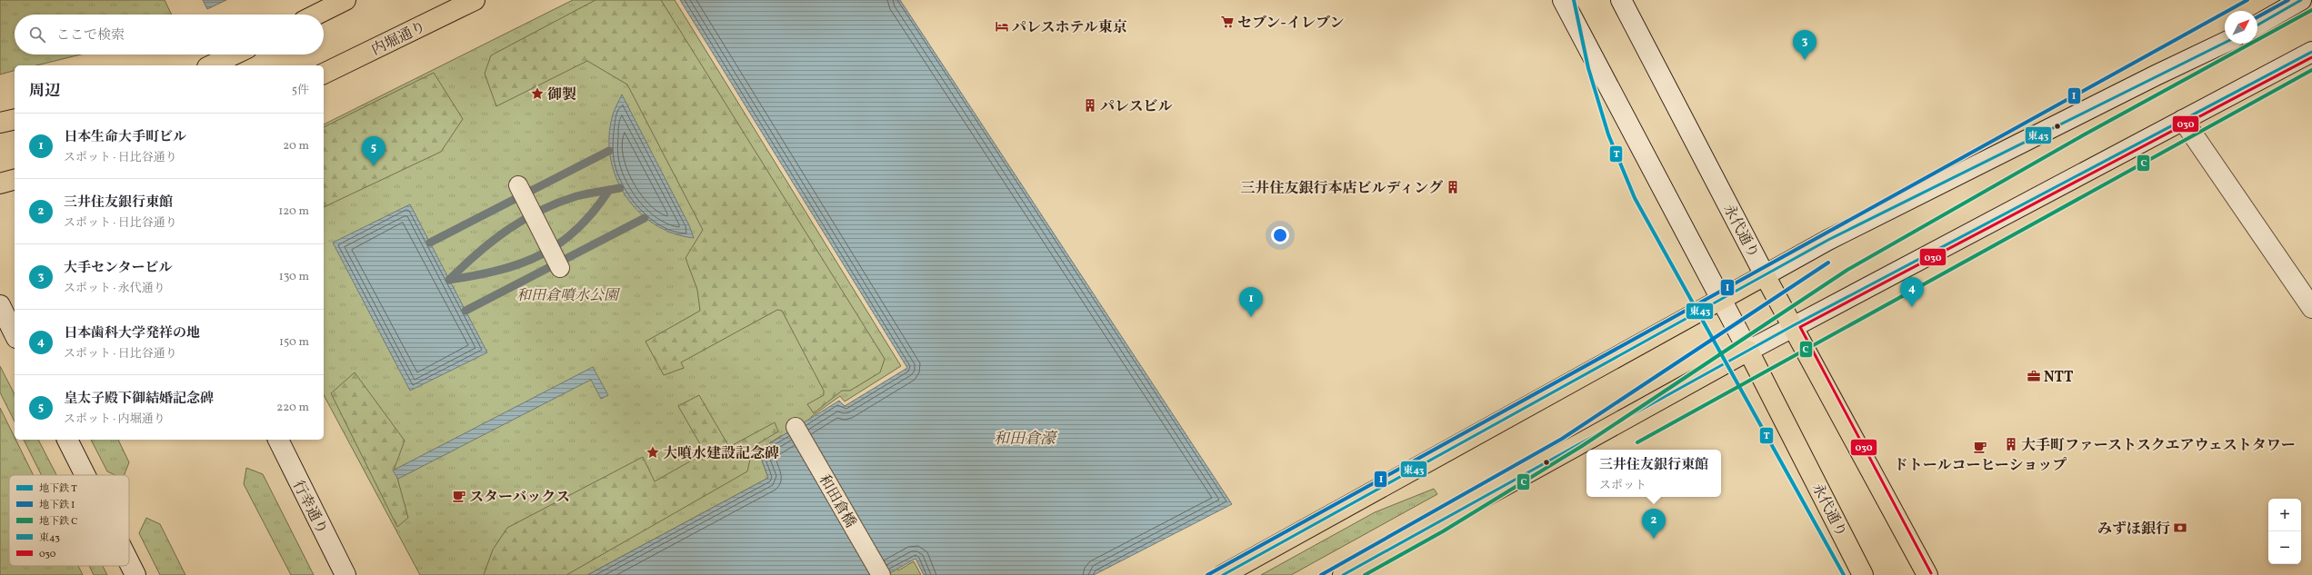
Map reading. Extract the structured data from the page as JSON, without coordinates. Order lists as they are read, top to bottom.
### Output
{
  "streets": {
    "main road": ["内堀通り", "永代通り", "行幸通り"],
    "street": ["和田倉橋"]
  },
  "water": ["和田倉濠"],
  "parks": ["和田倉噴水公園"],
  "places": {
    "supermarket": ["セブン-イレブン"],
    "hotel": ["パレスホテル東京"],
    "place": ["御製", "大噴水建設記念碑"],
    "building": ["パレスビル", "三井住友銀行本店ビルディング", "大手町ファーストスクエアウェストタワー"],
    "office": ["NTT"],
    "cafe": ["ドトールコーヒーショップ", "スターバックス"],
    "bank": ["みずほ銀行"]
  },
  "lines": [
    "metro line T",
    "metro line I",
    "transit line 東43",
    "metro line C",
    "transit line 030"
  ],
  "legend": [
    "地下鉄 T",
    "地下鉄 I",
    "地下鉄 C",
    "東43",
    "030"
  ],
  "north": "top right",
  "page": {
    "search": "ここで検索",
    "pins": [
      "3",
      "5",
      "4",
      "1",
      "2"
    ],
    "heading": ["周辺", "5件"],
    "list": [
      {
        "mark": "1",
        "name": "日本生命大手町ビル",
        "note": "スポット · 日比谷通り",
        "value": "20 m"
      },
      {
        "mark": "2",
        "name": "三井住友銀行東館",
        "note": "スポット · 日比谷通り",
        "value": "120 m"
      },
      {
        "mark": "3",
        "name": "大手センタービル",
        "note": "スポット · 永代通り",
        "value": "130 m"
      },
      {
        "mark": "4",
        "name": "日本歯科大学発祥の地",
        "note": "スポット · 日比谷通り",
        "value": "150 m"
      },
      {
        "mark": "5",
        "name": "皇太子殿下御結婚記念碑",
        "note": "スポット · 内堀通り",
        "value": "220 m"
      }
    ],
    "popup": ["三井住友銀行東館", "スポット"],
    "map_buttons": ["+", "−"]
  }
}
